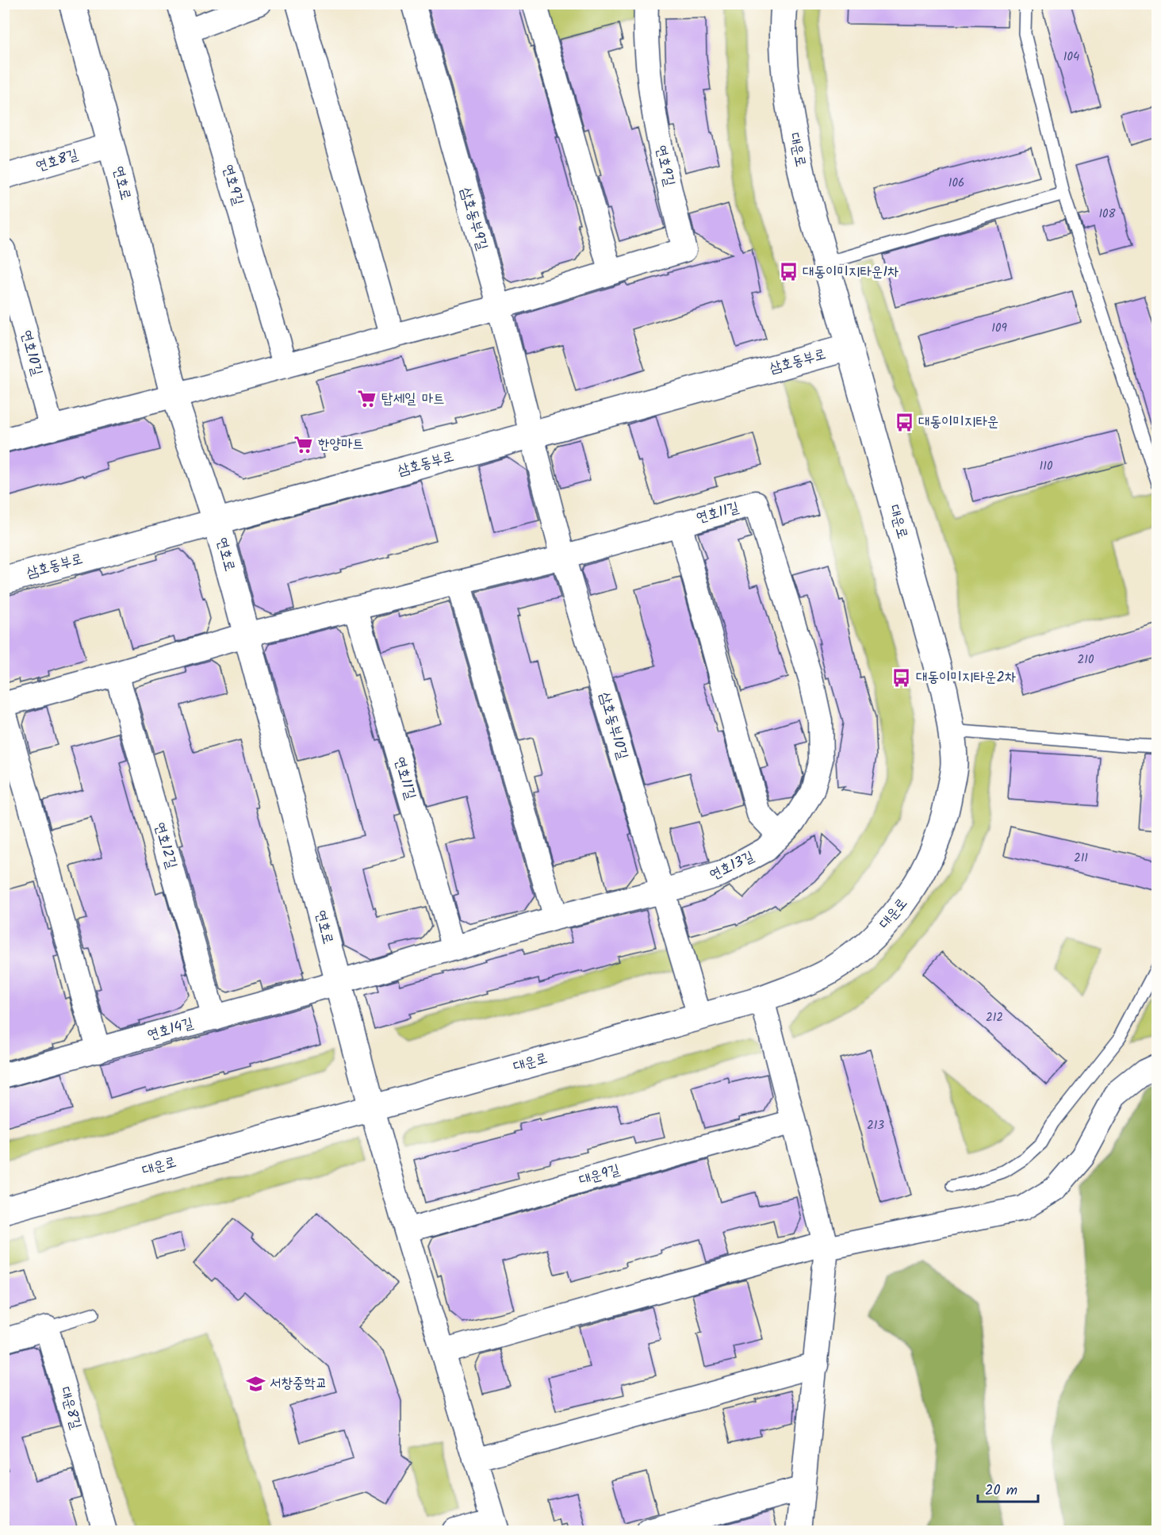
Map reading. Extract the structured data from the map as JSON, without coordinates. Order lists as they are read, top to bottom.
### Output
{
  "streets": {
    "street": [
      "대운로",
      "연호8길",
      "연호9길",
      "연호로",
      "삼호동부9길",
      "연호10길",
      "삼호동부로",
      "연호11길",
      "삼호동부10길",
      "연호12길",
      "연호13길",
      "연호14길",
      "대운9길",
      "대운8길"
    ]
  },
  "crossings": [
    ["대운로", "연호로"],
    ["대운로", "삼호동부로"],
    ["대운로", "삼호동부10길"],
    ["연호8길", "연호로"],
    ["연호9길", "연호로"],
    ["연호9길", "삼호동부9길"],
    ["연호로", "삼호동부로"],
    ["연호로", "연호11길"],
    ["연호로", "연호13길"],
    ["연호로", "연호14길"],
    ["삼호동부9길", "삼호동부로"],
    ["삼호동부9길", "삼호동부10길"],
    ["삼호동부로", "삼호동부10길"],
    ["연호11길", "삼호동부10길"],
    ["연호11길", "연호13길"],
    ["삼호동부10길", "연호13길"],
    ["연호12길", "연호14길"],
    ["연호13길", "연호14길"]
  ],
  "places": {
    "bus stop": ["대동이미지타운1차", "대동이미지타운", "대동이미지타운2차"],
    "supermarket": ["탑세일 마트", "한양마트"],
    "school or university": ["서창중학교"]
  },
  "house_numbers": [
    "104",
    "106",
    "108",
    "109",
    "110",
    "210",
    "211",
    "212",
    "213"
  ],
  "scale_bar": "20 m"
}
